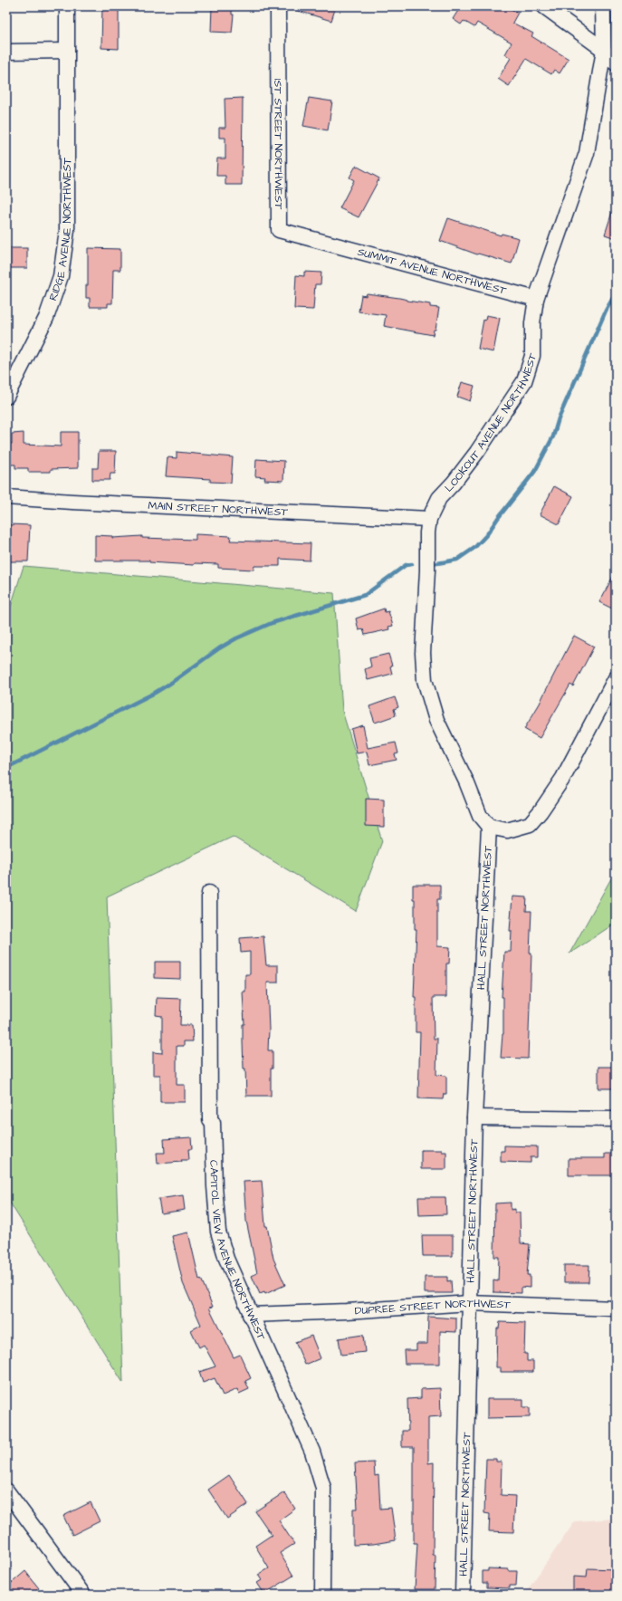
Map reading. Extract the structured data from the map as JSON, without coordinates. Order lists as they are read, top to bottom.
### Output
{
  "streets": {
    "street": [
      "1ST STREET NORTHWEST",
      "RIDGE AVENUE NORTHWEST",
      "SUMMIT AVENUE NORTHWEST",
      "LOOKOUT AVENUE NORTHWEST",
      "MAIN STREET NORTHWEST",
      "HALL STREET NORTHWEST",
      "CAPITOL VIEW AVENUE NORTHWEST",
      "DUPREE STREET NORTHWEST"
    ]
  },
  "crossings": [
    ["1ST STREET NORTHWEST", "SUMMIT AVENUE NORTHWEST"],
    ["SUMMIT AVENUE NORTHWEST", "LOOKOUT AVENUE NORTHWEST"],
    ["LOOKOUT AVENUE NORTHWEST", "MAIN STREET NORTHWEST"],
    ["LOOKOUT AVENUE NORTHWEST", "HALL STREET NORTHWEST"],
    ["HALL STREET NORTHWEST", "DUPREE STREET NORTHWEST"],
    ["CAPITOL VIEW AVENUE NORTHWEST", "DUPREE STREET NORTHWEST"]
  ]
}
